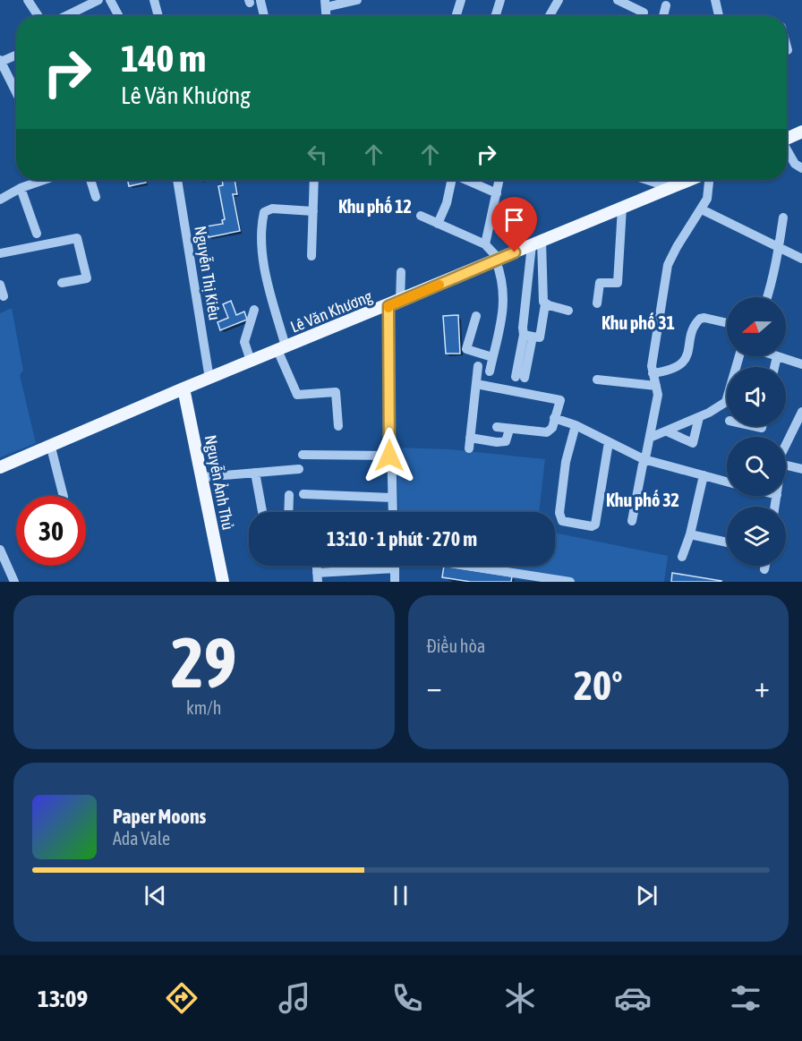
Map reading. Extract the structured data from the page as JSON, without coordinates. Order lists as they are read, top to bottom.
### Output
{
  "streets": {
    "main road": ["Lê Văn Khương", "Nguyễn Ảnh Thủ"],
    "street": ["Nguyễn Thị Kiêu"]
  },
  "crossings": [
    ["Nguyễn Thị Kiêu", "Lê Văn Khương"],
    ["Lê Văn Khương", "Nguyễn Ảnh Thủ"]
  ],
  "districts": ["Khu phố 12", "Khu phố 31", "Khu phố 32"],
  "north": "left",
  "page": {
    "turn": ["140 m", "Lê Văn Khương"],
    "limit": "30",
    "trip": "13:10 · 1 phút · 270 m",
    "tile": [
      ["29", "km/h"],
      "Điều hòa"
    ],
    "heat": ["−", "20°", "+"],
    "song": ["Paper Moons", "Ada Vale"],
    "tabs": "13:09"
  }
}
